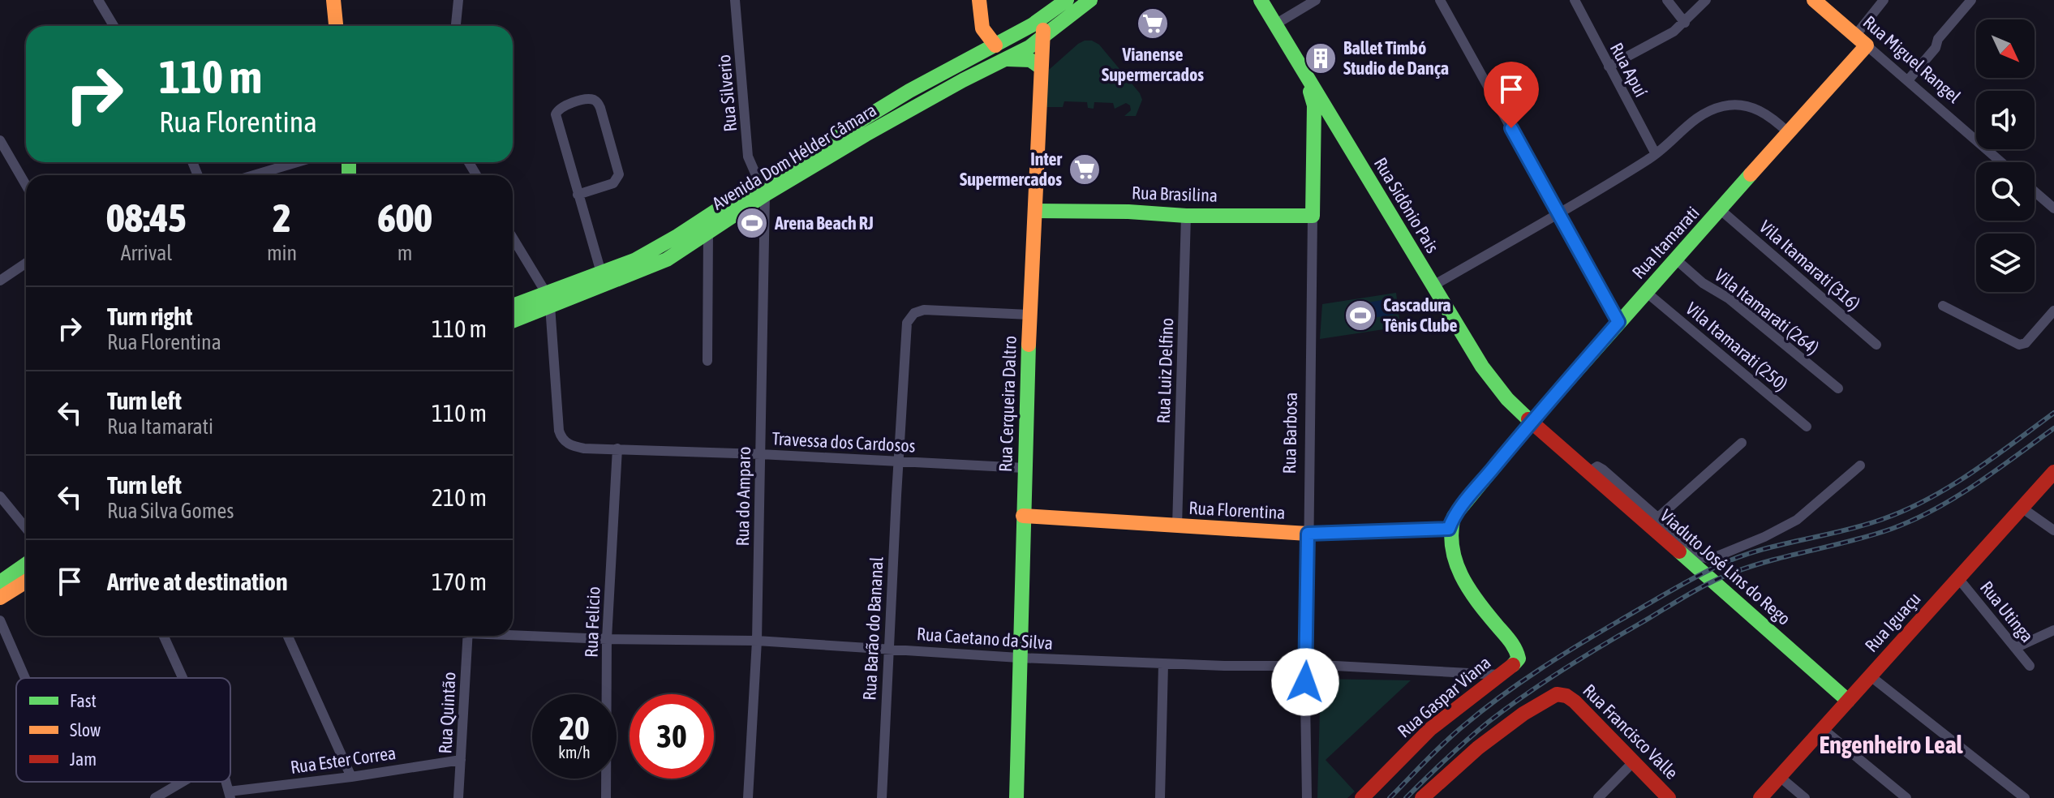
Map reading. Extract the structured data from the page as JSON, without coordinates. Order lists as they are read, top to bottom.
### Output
{
  "streets": {
    "main road": [
      "Rua Miguel Rangel",
      "Avenida Dom Hélder Câmara",
      "Rua Brasilina",
      "Rua Sidônio Pais",
      "Rua Itamarati",
      "Rua Cerqueira Daltro",
      "Rua Barbosa",
      "Rua Florentina",
      "Viaduto José Lins do Rego",
      "Rua Iguaçu",
      "Rua Gaspar Viana",
      "Rua Francisco Valle"
    ],
    "street": [
      "Rua Apuí",
      "Rua Silverio",
      "Vila Itamarati (316)",
      "Vila Itamarati (264)",
      "Vila Itamarati (250)",
      "Rua Luiz Delfino",
      "Travessa dos Cardosos",
      "Rua do Amparo",
      "Rua Utinga",
      "Rua Felicio",
      "Rua Barão do Bananal",
      "Rua Caetano da Silva",
      "Rua Quintão",
      "Rua Ester Correa"
    ]
  },
  "crossings": [
    ["Rua Miguel Rangel", "Rua Itamarati"],
    ["Rua Silverio", "Avenida Dom Hélder Câmara"],
    ["Rua Silverio", "Rua do Amparo"],
    ["Avenida Dom Hélder Câmara", "Rua Cerqueira Daltro"],
    ["Avenida Dom Hélder Câmara", "Travessa dos Cardosos"],
    ["Avenida Dom Hélder Câmara", "Rua do Amparo"],
    ["Rua Brasilina", "Rua Luiz Delfino"],
    ["Rua Brasilina", "Rua Cerqueira Daltro"],
    ["Rua Brasilina", "Rua Barbosa"],
    ["Rua Sidônio Pais", "Rua Itamarati"],
    ["Rua Sidônio Pais", "Rua Barbosa"],
    ["Rua Sidônio Pais", "Viaduto José Lins do Rego"],
    ["Rua Itamarati", "Vila Itamarati (316)"],
    ["Rua Itamarati", "Vila Itamarati (264)"],
    ["Rua Itamarati", "Vila Itamarati (250)"],
    ["Rua Itamarati", "Rua Florentina"],
    ["Rua Itamarati", "Viaduto José Lins do Rego"],
    ["Rua Itamarati", "Rua Gaspar Viana"],
    ["Rua Luiz Delfino", "Rua Florentina"],
    ["Rua Cerqueira Daltro", "Travessa dos Cardosos"],
    ["Rua Cerqueira Daltro", "Rua Florentina"],
    ["Rua Cerqueira Daltro", "Rua Barão do Bananal"],
    ["Rua Cerqueira Daltro", "Rua Caetano da Silva"],
    ["Rua Barbosa", "Rua Florentina"],
    ["Rua Barbosa", "Rua Caetano da Silva"],
    ["Travessa dos Cardosos", "Rua do Amparo"],
    ["Travessa dos Cardosos", "Rua Felicio"],
    ["Travessa dos Cardosos", "Rua Barão do Bananal"],
    ["Rua do Amparo", "Rua Caetano da Silva"],
    ["Rua Florentina", "Rua Gaspar Viana"],
    ["Viaduto José Lins do Rego", "Rua Iguaçu"],
    ["Rua Utinga", "Rua Iguaçu"],
    ["Rua Felicio", "Rua Caetano da Silva"],
    ["Rua Barão do Bananal", "Rua Caetano da Silva"],
    ["Rua Caetano da Silva", "Rua Gaspar Viana"],
    ["Rua Quintão", "Rua Ester Correa"]
  ],
  "districts": ["Engenheiro Leal"],
  "places": {
    "supermarket": ["Vianense Supermercados", "Inter Supermercados"],
    "building": ["Ballet Timbó Studio de Dança"],
    "sports": ["Arena Beach RJ", "Cascadura Tênis Clube"]
  },
  "legend": ["Fast", "Slow", "Jam"],
  "north": "bottom right",
  "page": {
    "turn": ["110 m", "Rua Florentina"],
    "eta": [
      "08:45",
      "Arrival",
      "2",
      "min",
      "600",
      "m"
    ],
    "list": [
      {
        "name": "Turn right",
        "note": "Rua Florentina",
        "value": "110 m"
      },
      {
        "name": "Turn left",
        "note": "Rua Itamarati",
        "value": "110 m"
      },
      {
        "name": "Turn left",
        "note": "Rua Silva Gomes",
        "value": "210 m"
      },
      {
        "name": "Arrive at destination",
        "value": "170 m"
      }
    ],
    "speed": "20 km/h",
    "limit": "30"
  }
}
